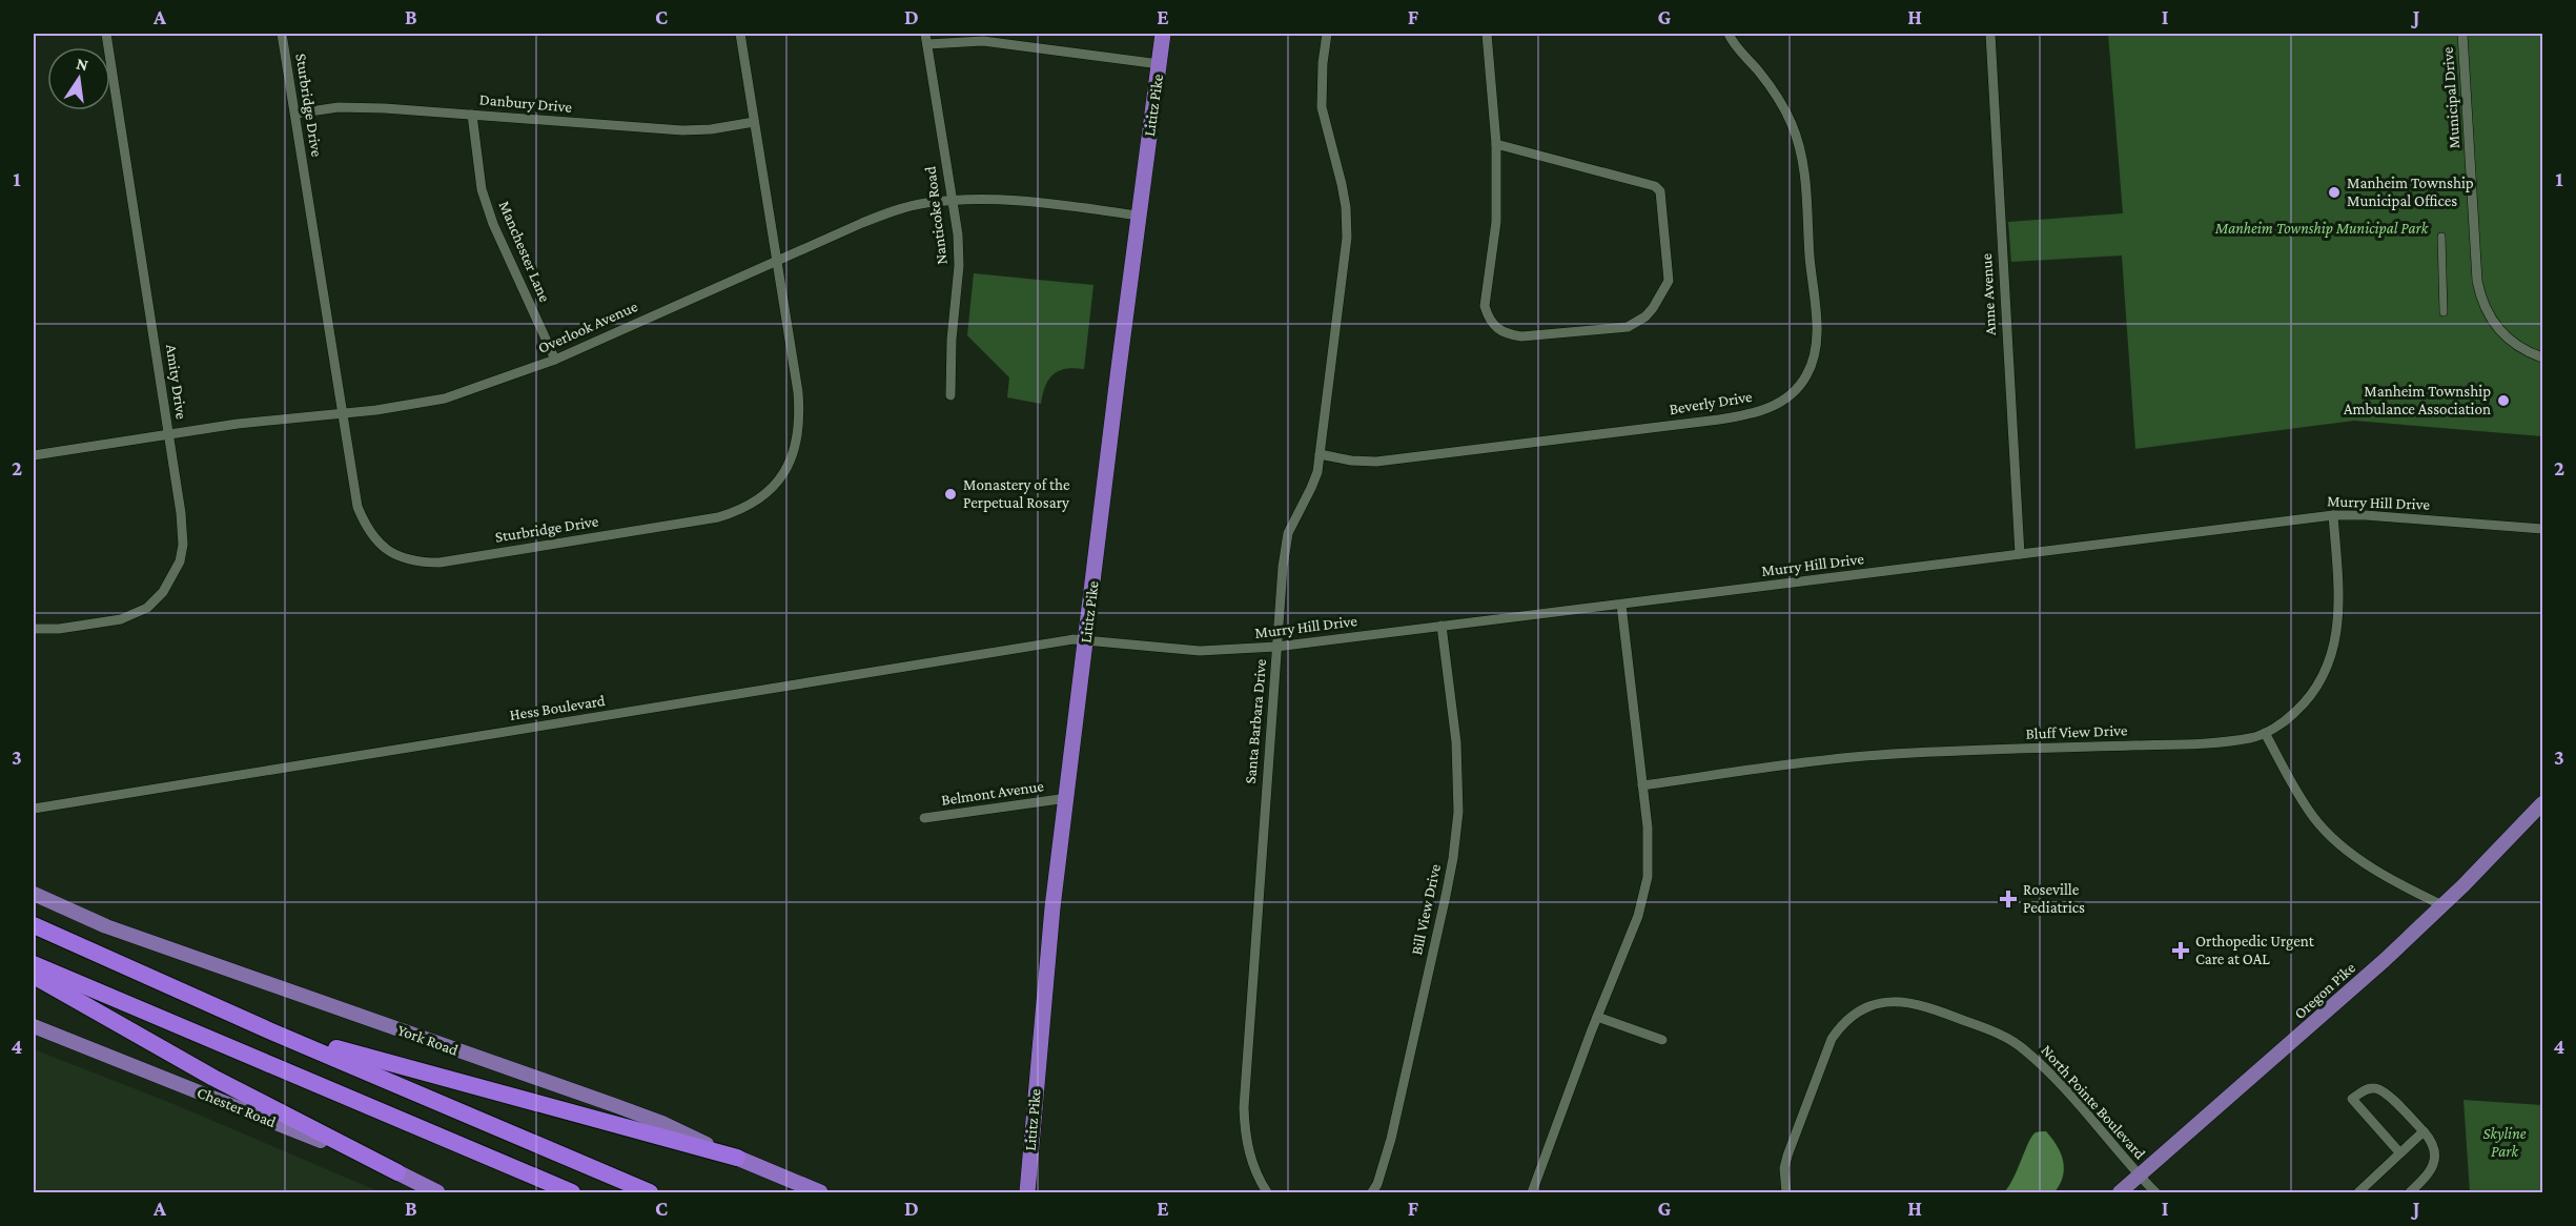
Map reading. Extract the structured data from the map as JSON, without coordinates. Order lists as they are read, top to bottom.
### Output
{
  "streets": {
    "highway": ["Lititz Pike", "York Road", "Chester Road"],
    "main road": ["Oregon Pike"],
    "street": [
      "Municipal Drive",
      "Danbury Drive",
      "Sturbridge Drive",
      "Nanticoke Road",
      "Manchester Lane",
      "Anne Avenue",
      "Overlook Avenue",
      "Amity Drive",
      "Beverly Drive",
      "Murry Hill Drive",
      "Hess Boulevard",
      "Santa Barbara Drive",
      "Bluff View Drive",
      "Belmont Avenue",
      "Bill View Drive",
      "North Pointe Boulevard"
    ]
  },
  "crossings": [
    ["Danbury Drive", "Sturbridge Drive"],
    ["Danbury Drive", "Manchester Lane"],
    ["Sturbridge Drive", "Overlook Avenue"],
    ["Lititz Pike", "Overlook Avenue"],
    ["Lititz Pike", "Murry Hill Drive"],
    ["Lititz Pike", "Hess Boulevard"],
    ["Lititz Pike", "Belmont Avenue"],
    ["Nanticoke Road", "Overlook Avenue"],
    ["Manchester Lane", "Overlook Avenue"],
    ["Anne Avenue", "Murry Hill Drive"],
    ["Overlook Avenue", "Amity Drive"],
    ["Beverly Drive", "Santa Barbara Drive"],
    ["Murry Hill Drive", "Hess Boulevard"],
    ["Murry Hill Drive", "Santa Barbara Drive"],
    ["Murry Hill Drive", "Bluff View Drive"],
    ["Murry Hill Drive", "Bill View Drive"],
    ["Oregon Pike", "North Pointe Boulevard"]
  ],
  "parks": ["Manheim Township Municipal Park", "Skyline Park"],
  "places": {
    "other": ["Manheim Township Municipal Offices", "Manheim Township Ambulance Association", "Monastery of the Perpetual Rosary"],
    "health": ["Roseville Pediatrics", "Orthopedic Urgent Care at OAL"]
  },
  "north": "top",
  "grid": {
    "columns": [
      "A",
      "B",
      "C",
      "D",
      "E",
      "F",
      "G",
      "H",
      "I",
      "J"
    ],
    "rows": [
      "1",
      "2",
      "3",
      "4"
    ]
  }
}
